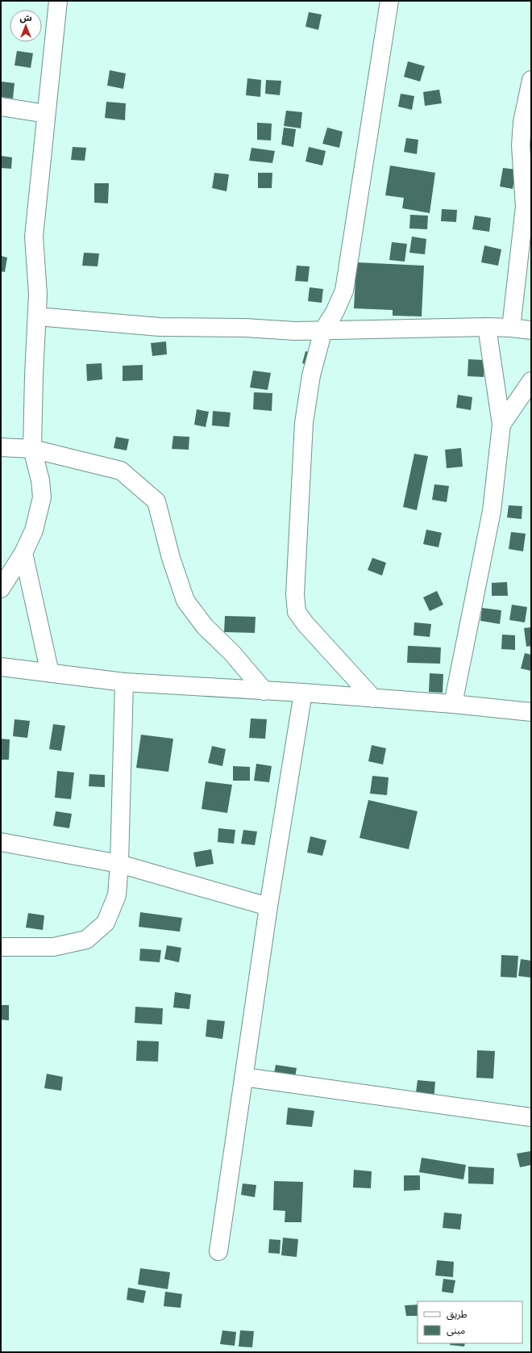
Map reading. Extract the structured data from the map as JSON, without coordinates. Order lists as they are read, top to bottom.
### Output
{
  "legend": ["طريق", "مبنى"],
  "north": "top"
}
